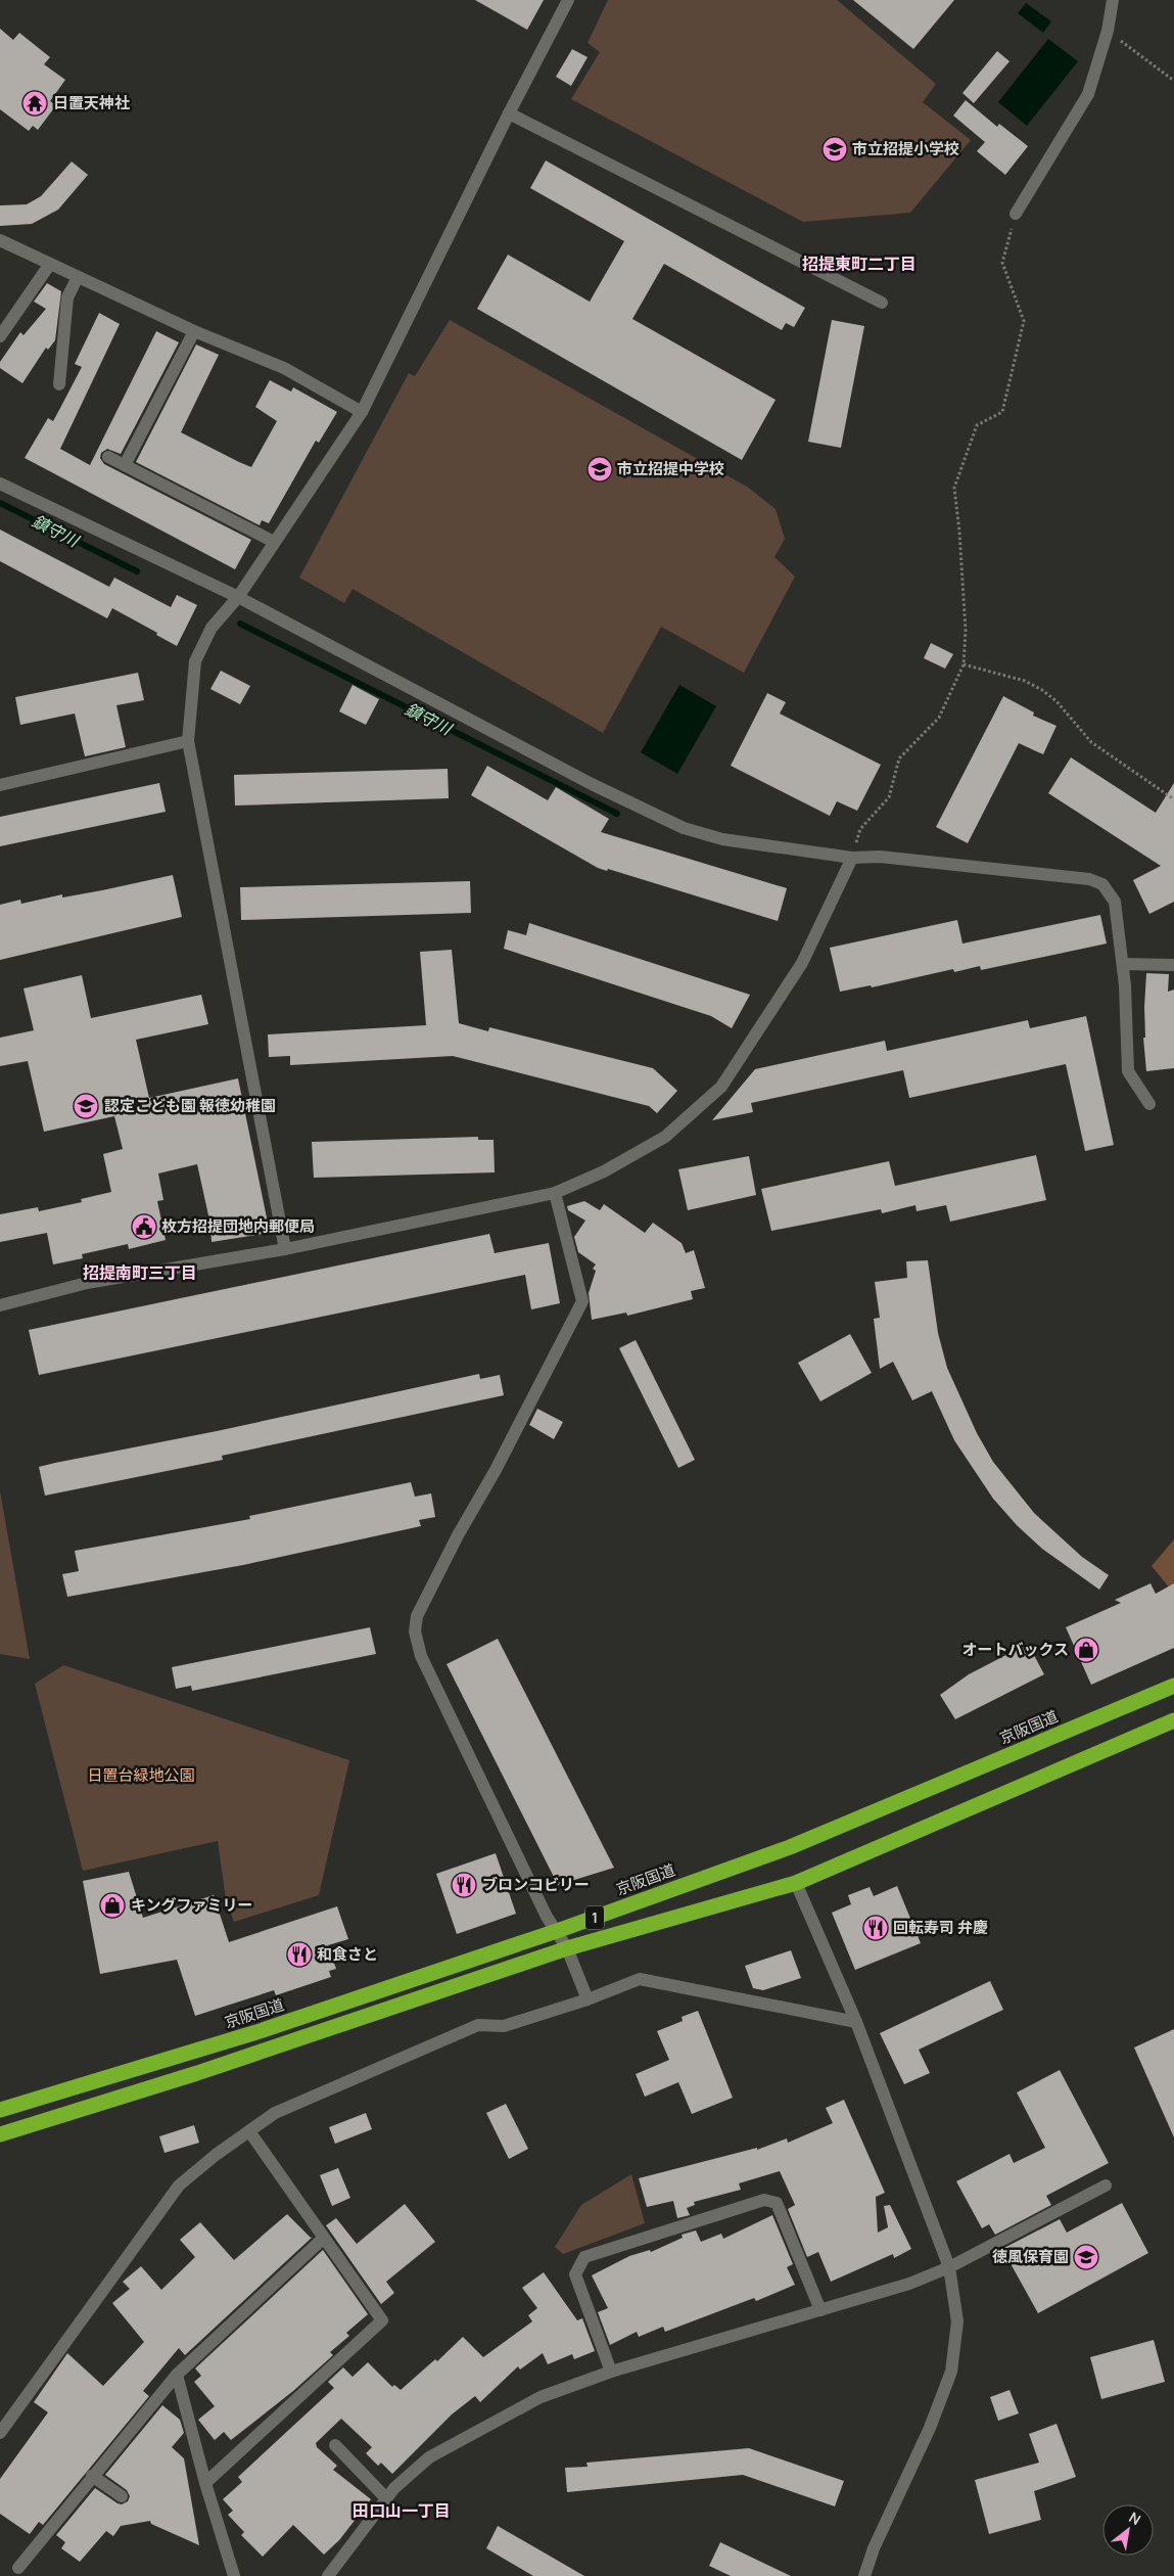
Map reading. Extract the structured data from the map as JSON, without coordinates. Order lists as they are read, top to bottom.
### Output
{
  "streets": {
    "highway": ["京阪国道", "1"]
  },
  "districts": ["招提東町二丁目", "招提南町三丁目", "田口山一丁目"],
  "water": ["鎮守川"],
  "parks": ["日置台緑地公園"],
  "places": {
    "temple": ["日置天神社"],
    "school or university": [
      "市立招提小学校",
      "市立招提中学校",
      "認定こども園 報徳幼稚園",
      "徳風保育園"
    ],
    "public building": ["枚方招提団地内郵便局"],
    "shop": ["オートバックス", "キングファミリー"],
    "restaurant": ["ブロンコビリー", "回転寿司 弁慶", "和食さと"]
  },
  "north": "top right"
}
